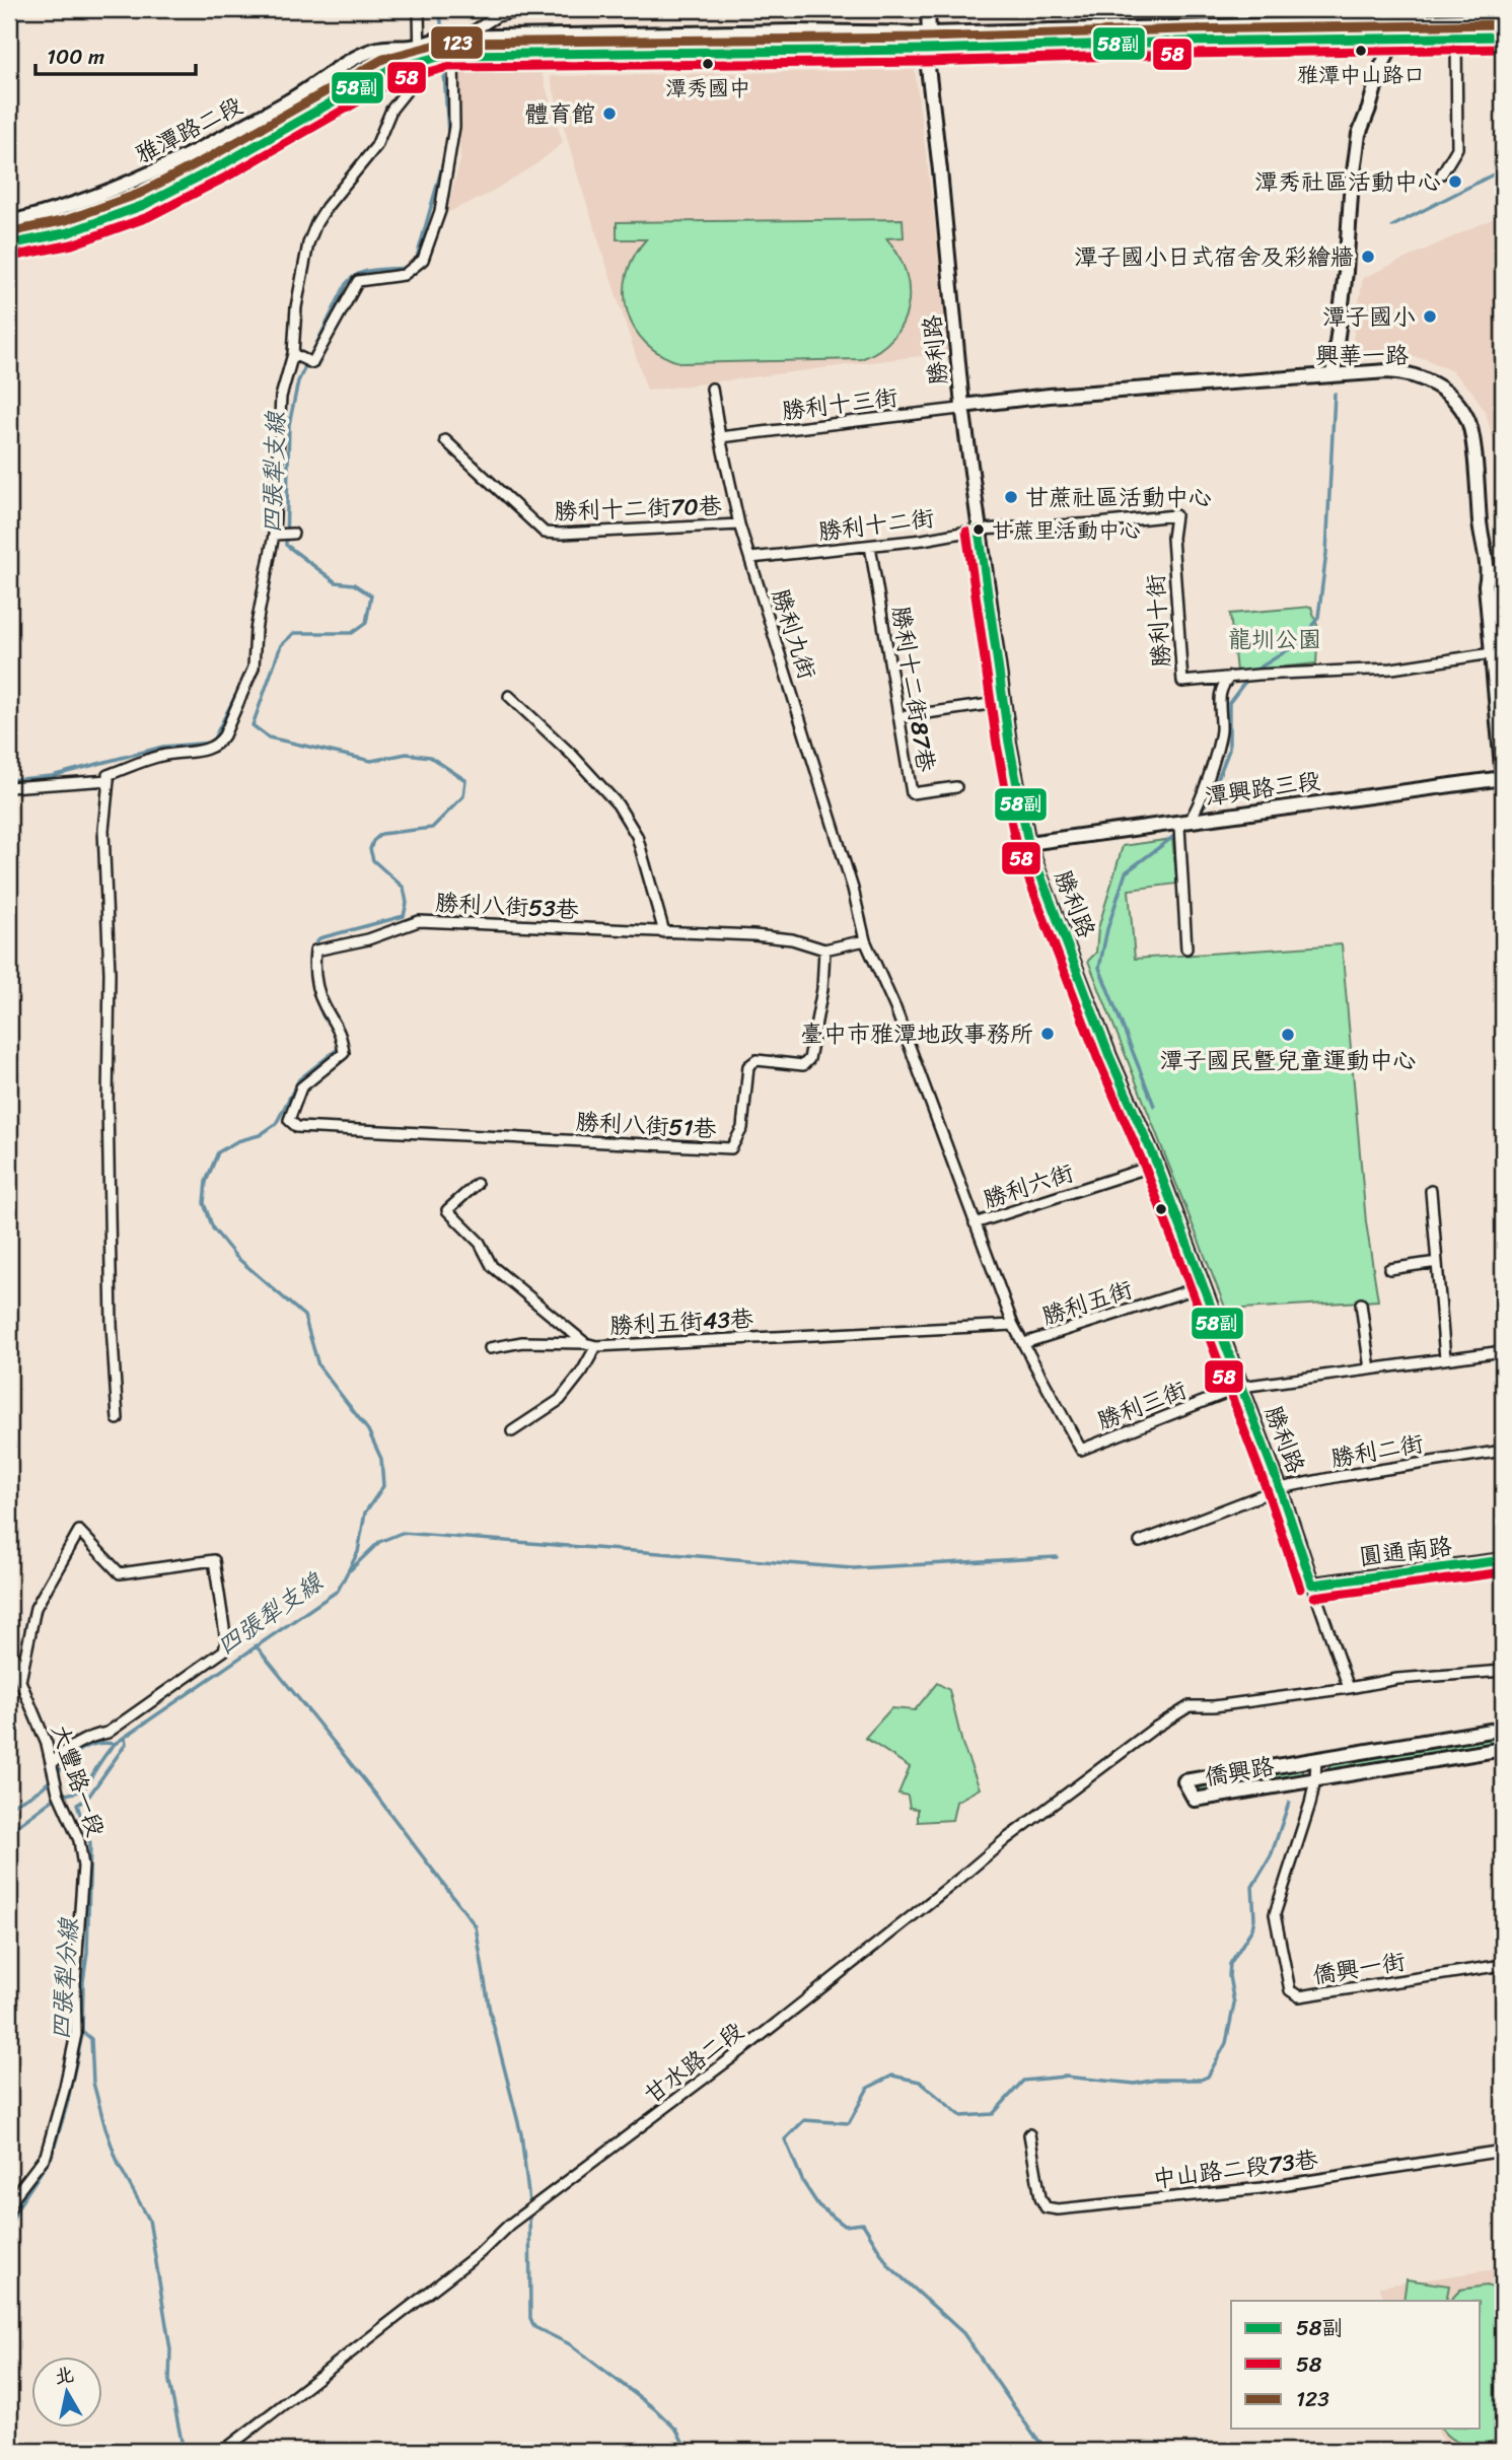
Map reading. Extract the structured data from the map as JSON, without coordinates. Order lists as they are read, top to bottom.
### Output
{
  "streets": {
    "street": [
      "雅潭路二段",
      "勝利路",
      "興華一路",
      "勝利十三街",
      "勝利十二街70巷",
      "勝利十二街",
      "勝利十街",
      "勝利九街",
      "勝利十二街87巷",
      "潭興路三段",
      "勝利八街53巷",
      "勝利八街51巷",
      "勝利六街",
      "勝利五街",
      "勝利五街43巷",
      "勝利三街",
      "勝利二街",
      "圓通南路",
      "僑興路",
      "大豐路一段",
      "僑興一街",
      "甘水路二段",
      "中山路二段73巷"
    ]
  },
  "crossings": [
    ["雅潭路二段", "勝利路"],
    ["勝利路", "興華一路"],
    ["勝利路", "勝利十三街"],
    ["勝利路", "勝利十二街"],
    ["勝利路", "潭興路三段"],
    ["勝利路", "勝利六街"],
    ["勝利路", "勝利五街"],
    ["勝利路", "勝利三街"],
    ["勝利路", "勝利二街"],
    ["勝利路", "圓通南路"],
    ["勝利路", "甘水路二段"],
    ["興華一路", "勝利十三街"],
    ["興華一路", "潭興路三段"],
    ["勝利十三街", "勝利九街"],
    ["勝利十二街70巷", "勝利九街"],
    ["勝利十二街", "勝利十街"],
    ["勝利十二街", "勝利九街"],
    ["勝利十二街", "勝利十二街87巷"],
    ["勝利九街", "勝利八街53巷"],
    ["勝利九街", "勝利六街"],
    ["勝利八街53巷", "勝利八街51巷"],
    ["勝利六街", "勝利五街"],
    ["勝利五街", "勝利五街43巷"],
    ["勝利五街", "勝利三街"],
    ["僑興路", "僑興一街"]
  ],
  "water": ["四張犁支線", "四張犁分線"],
  "parks": ["龍圳公園"],
  "places": [
    "雅潭中山路口",
    "潭秀國中",
    "體育館",
    "潭秀社區活動中心",
    "潭子國小日式宿舍及彩繪牆",
    "潭子國小",
    "甘蔗社區活動中心",
    "甘蔗里活動中心",
    "臺中市雅潭地政事務所",
    "潭子國民暨兒童運動中心"
  ],
  "lines": ["transit line 123", "transit line 58副", "transit line 58"],
  "legend": ["58副", "58", "123"],
  "scale_bar": "100 m",
  "north": "top"
}
